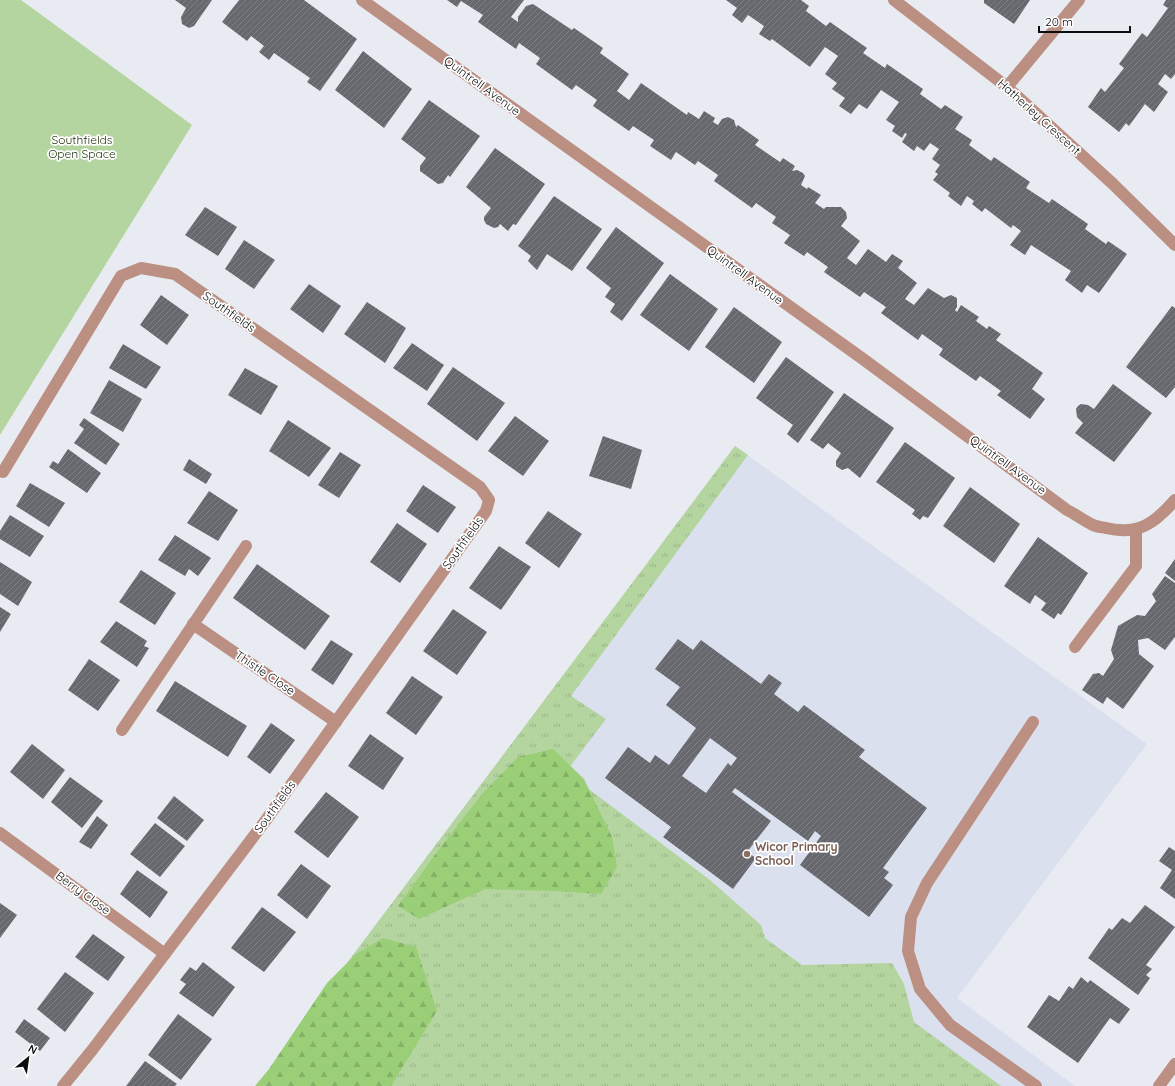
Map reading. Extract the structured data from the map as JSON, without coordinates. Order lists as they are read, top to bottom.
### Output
{
  "streets": {
    "street": [
      "Quintrell Avenue",
      "Hatherley Crescent",
      "Southfields",
      "Thistle Close",
      "Berry Close"
    ]
  },
  "crossings": [
    ["Southfields", "Thistle Close"],
    ["Southfields", "Berry Close"]
  ],
  "parks": ["Southfields Open Space"],
  "places": ["Wicor Primary School"],
  "scale_bar": "20 m",
  "north": "top right"
}
